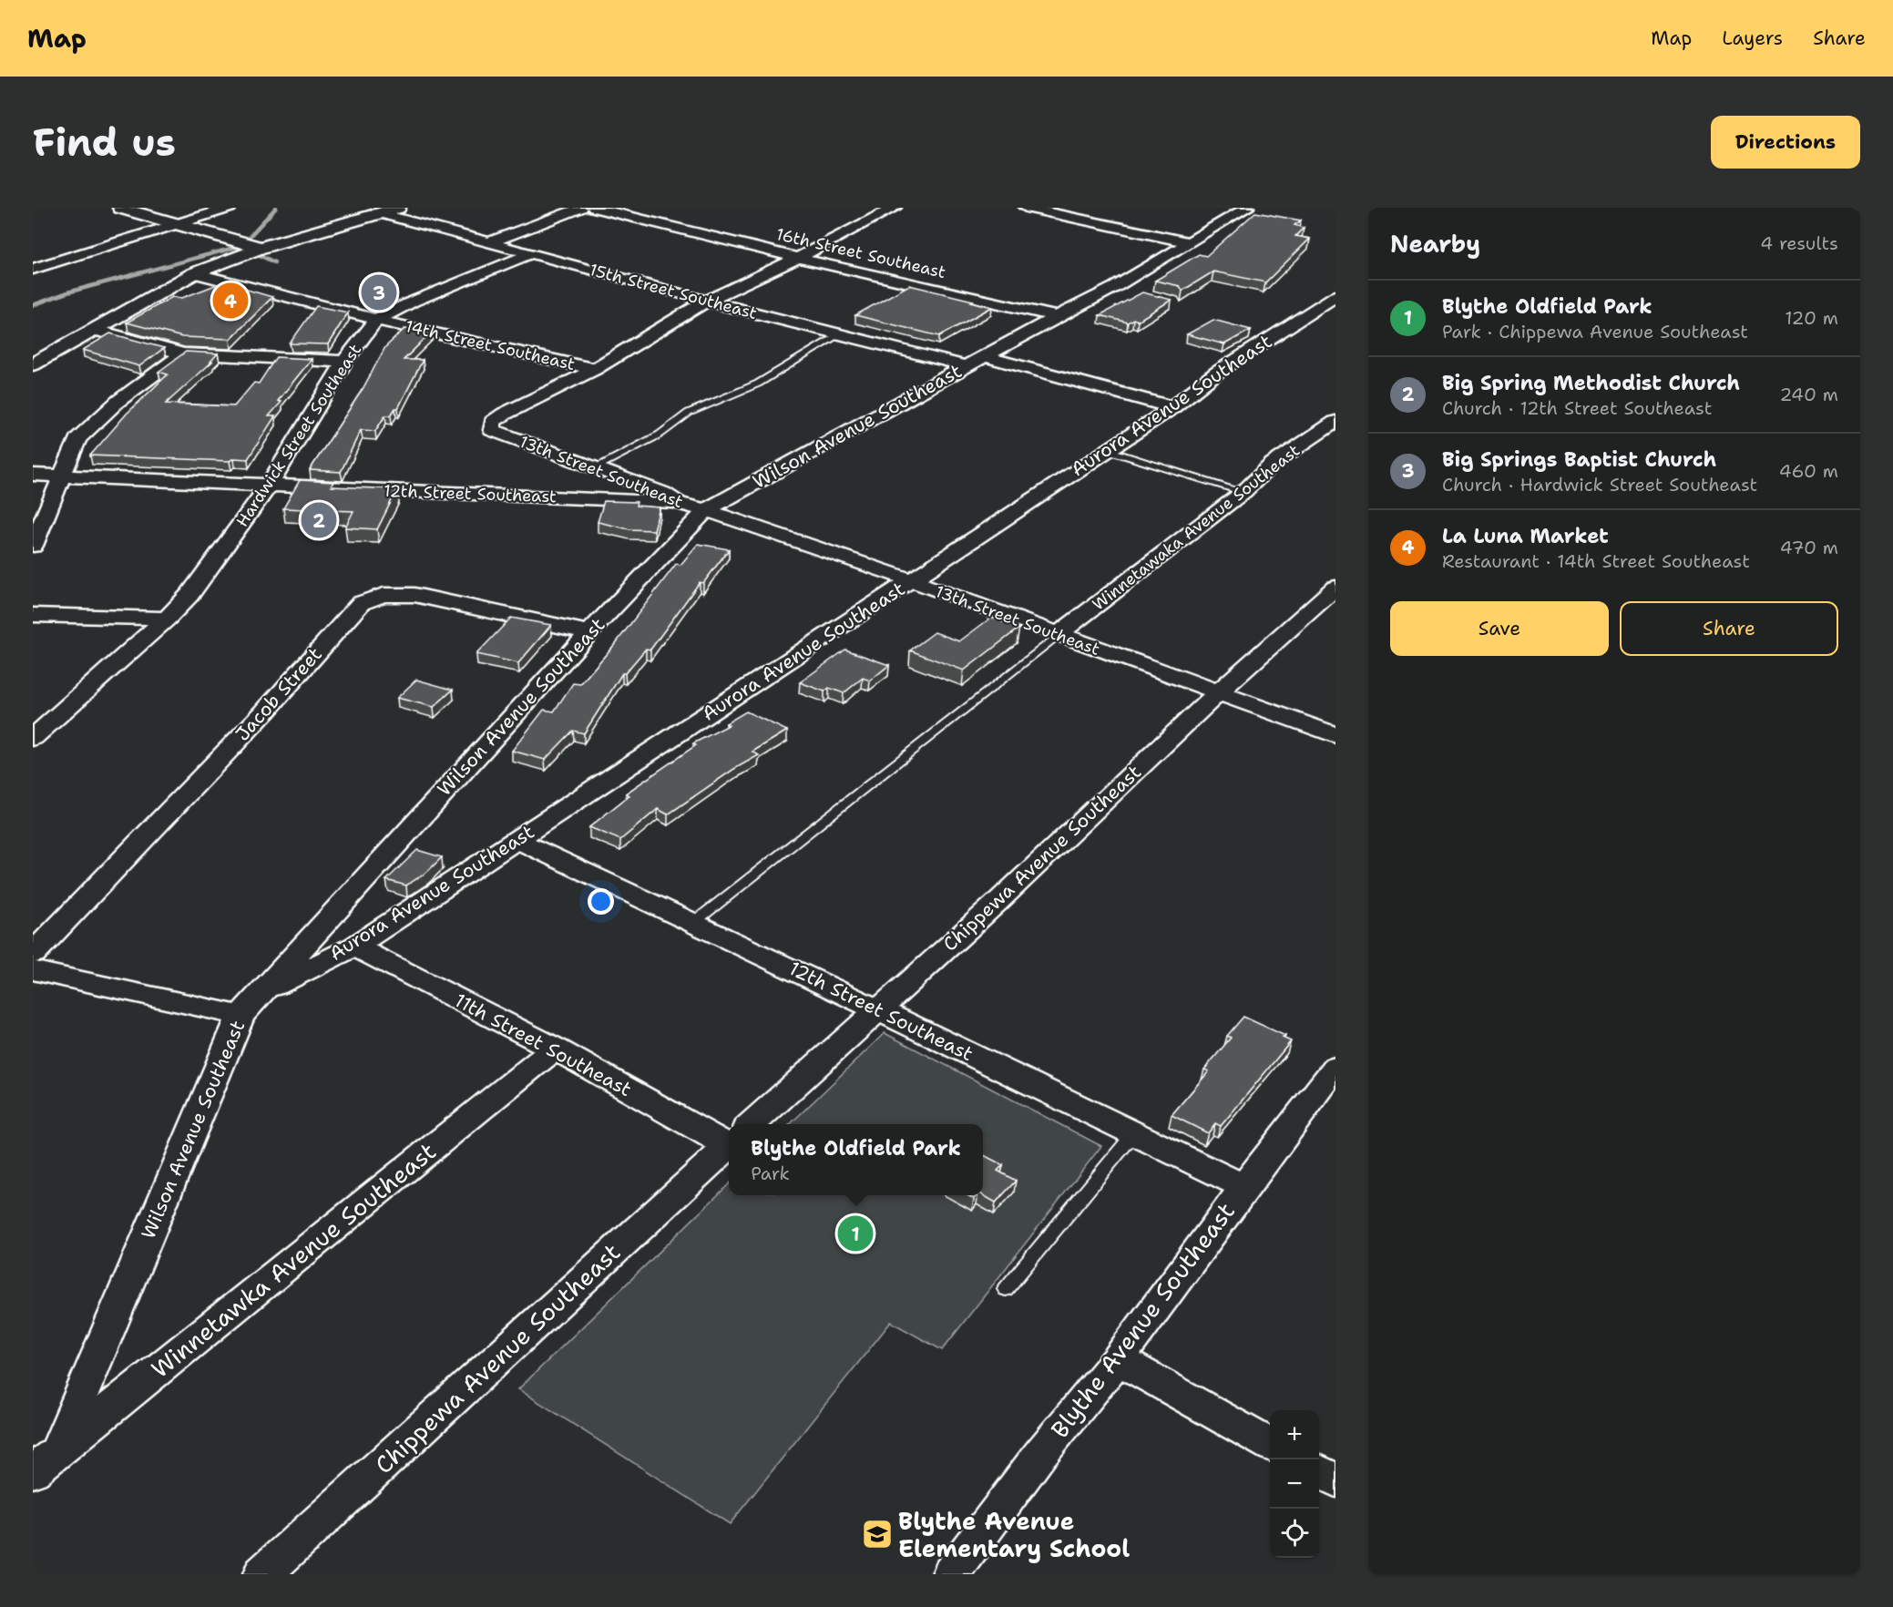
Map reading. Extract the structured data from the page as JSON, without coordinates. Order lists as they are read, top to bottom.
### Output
{
  "streets": {
    "street": [
      "16th Street Southeast",
      "15th Street Southeast",
      "14th Street Southeast",
      "Aurora Avenue Southeast",
      "Wilson Avenue Southeast",
      "Hardwick Street Southeast",
      "13th Street Southeast",
      "12th Street Southeast",
      "Winnetawaka Avenue Southeast",
      "Jacob Street",
      "Chippewa Avenue Southeast",
      "11th Street Southeast",
      "Winnetawka Avenue Southeast",
      "Blythe Avenue Southeast"
    ]
  },
  "crossings": [
    ["16th Street Southeast", "Wilson Avenue Southeast"],
    ["15th Street Southeast", "Wilson Avenue Southeast"],
    ["15th Street Southeast", "Hardwick Street Southeast"],
    ["14th Street Southeast", "Hardwick Street Southeast"],
    ["14th Street Southeast", "13th Street Southeast"],
    ["Aurora Avenue Southeast", "Wilson Avenue Southeast"],
    ["Aurora Avenue Southeast", "13th Street Southeast"],
    ["Aurora Avenue Southeast", "12th Street Southeast"],
    ["Aurora Avenue Southeast", "11th Street Southeast"],
    ["Wilson Avenue Southeast", "13th Street Southeast"],
    ["Wilson Avenue Southeast", "Jacob Street"],
    ["Wilson Avenue Southeast", "Winnetawka Avenue Southeast"],
    ["Hardwick Street Southeast", "12th Street Southeast"],
    ["13th Street Southeast", "12th Street Southeast"],
    ["13th Street Southeast", "Winnetawaka Avenue Southeast"],
    ["13th Street Southeast", "Chippewa Avenue Southeast"],
    ["12th Street Southeast", "Chippewa Avenue Southeast"],
    ["12th Street Southeast", "Blythe Avenue Southeast"],
    ["11th Street Southeast", "Winnetawka Avenue Southeast"]
  ],
  "places": {
    "school or university": ["Blythe Avenue Elementary School"]
  },
  "page": {
    "header": "Map",
    "nav": ["Map", "Layers", "Share"],
    "buttons": [
      "Directions",
      ["Save", "Share"]
    ],
    "title": "Find us",
    "heading": ["Nearby", "4 results"],
    "pins": [
      "3",
      "4",
      "2",
      "1"
    ],
    "list": [
      {
        "mark": "1",
        "name": "Blythe Oldfield Park",
        "note": "Park · Chippewa Avenue Southeast",
        "value": "120 m"
      },
      {
        "mark": "2",
        "name": "Big Spring Methodist Church",
        "note": "Church · 12th Street Southeast",
        "value": "240 m"
      },
      {
        "mark": "3",
        "name": "Big Springs Baptist Church",
        "note": "Church · Hardwick Street Southeast",
        "value": "460 m"
      },
      {
        "mark": "4",
        "name": "La Luna Market",
        "note": "Restaurant · 14th Street Southeast",
        "value": "470 m"
      }
    ],
    "popup": ["Blythe Oldfield Park", "Park"],
    "map_buttons": ["+", "−"]
  }
}
